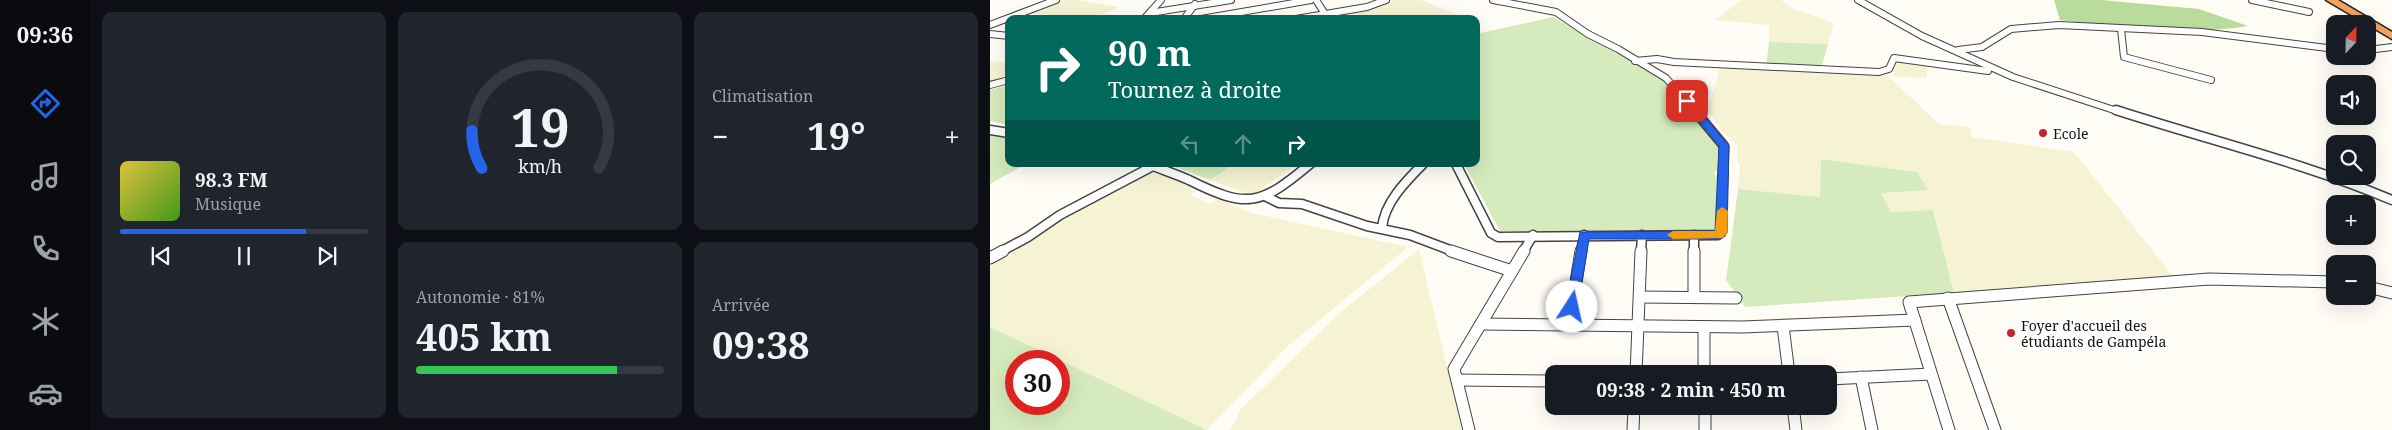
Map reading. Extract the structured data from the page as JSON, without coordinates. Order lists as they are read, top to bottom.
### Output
{
  "places": ["Ecole", "Foyer d'accueil des étudiants de Gampéla"],
  "north": "top",
  "page": {
    "tabs": "09:36",
    "tile": [
      "Climatisation",
      ["Autonomie · 81%", "405 km"],
      ["Arrivée", "09:38"]
    ],
    "map_buttons": ["+", "−"],
    "turn": ["90 m", "Tournez à droite"],
    "heat": ["−", "19°", "+"],
    "song": ["98.3 FM", "Musique"],
    "limit": "30",
    "trip": "09:38 · 2 min · 450 m",
    "gauge": ["19", "km/h"]
  }
}
